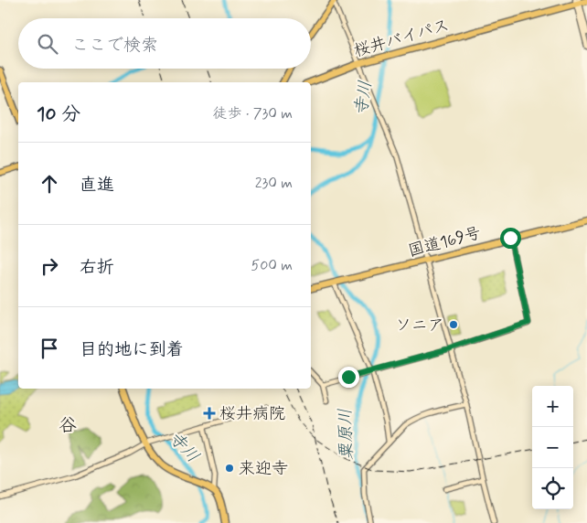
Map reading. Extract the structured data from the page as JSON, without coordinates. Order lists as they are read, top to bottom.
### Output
{
  "streets": {
    "highway": ["桜井バイパス", "国道169号"]
  },
  "districts": ["谷"],
  "water": ["寺川", "粟原川"],
  "places": {
    "other": ["ソニア", "来迎寺"],
    "health": ["桜井病院"]
  },
  "page": {
    "search": "ここで検索",
    "heading": ["10 分", "徒歩 · 730 m"],
    "list": [
      ["直進", "230 m"],
      ["右折", "500 m"],
      "目的地に到着"
    ],
    "map_buttons": ["+", "−"]
  }
}
